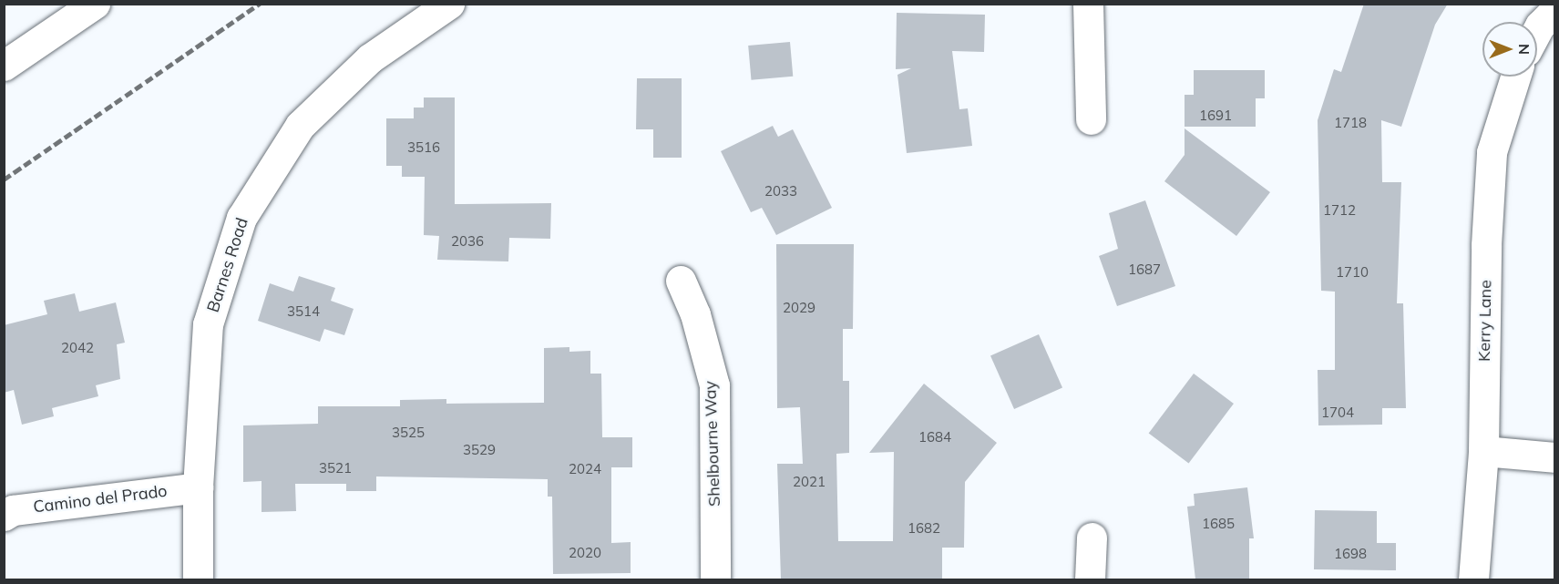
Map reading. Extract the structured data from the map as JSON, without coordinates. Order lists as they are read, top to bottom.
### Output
{
  "streets": {
    "street": [
      "Barnes Road",
      "Kerry Lane",
      "Shelbourne Way",
      "Camino del Prado"
    ]
  },
  "crossings": [
    ["Barnes Road", "Camino del Prado"]
  ],
  "house_numbers": [
    "1691",
    "1718",
    "3516",
    "2033",
    "1712",
    "2036",
    "1687",
    "1710",
    "2029",
    "3514",
    "2042",
    "1704",
    "3525",
    "1684",
    "3529",
    "3521",
    "2024",
    "2021",
    "1685",
    "1682",
    "2020",
    "1698"
  ],
  "north": "right"
}
